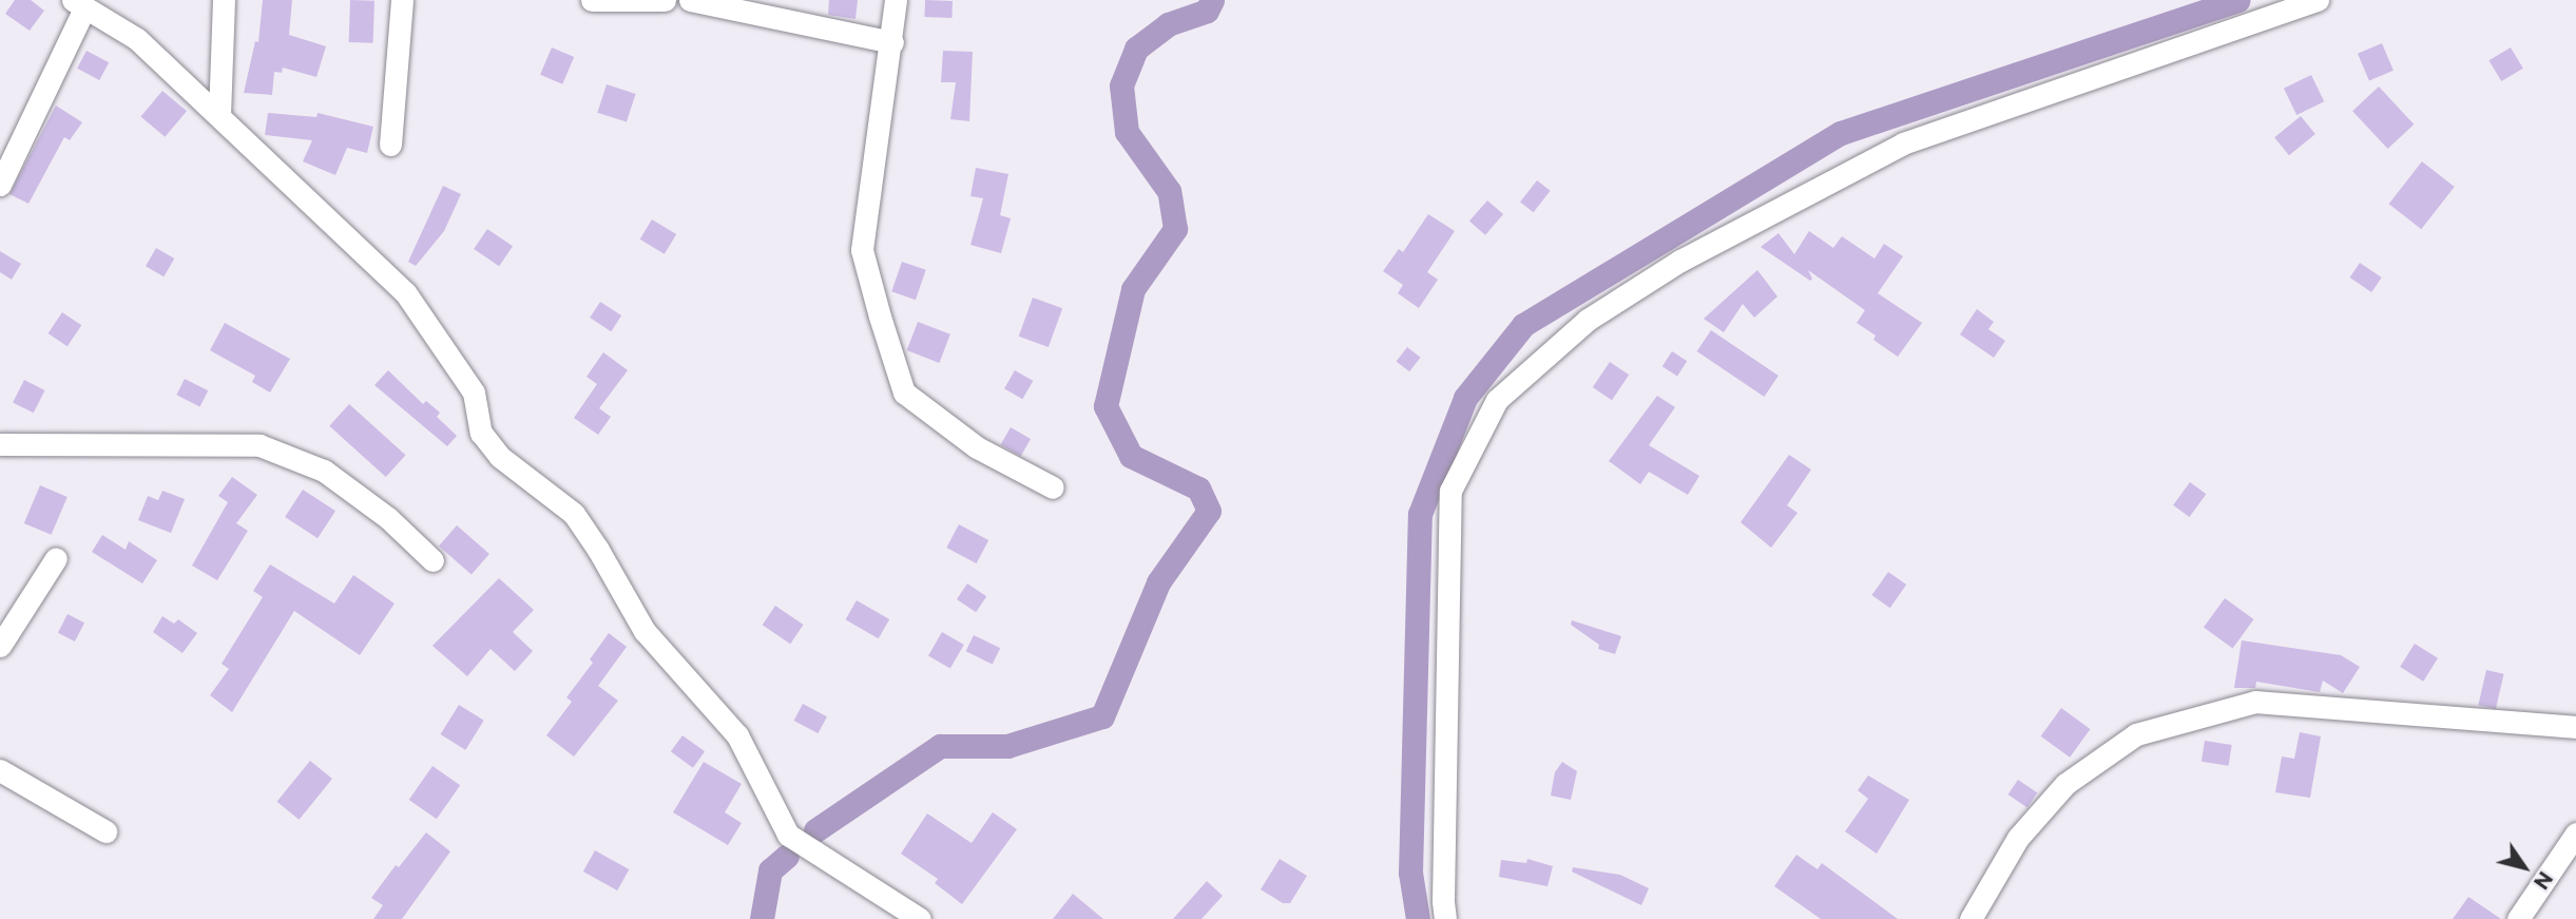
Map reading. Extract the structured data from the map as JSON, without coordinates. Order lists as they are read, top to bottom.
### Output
{
  "north": "bottom right"
}
